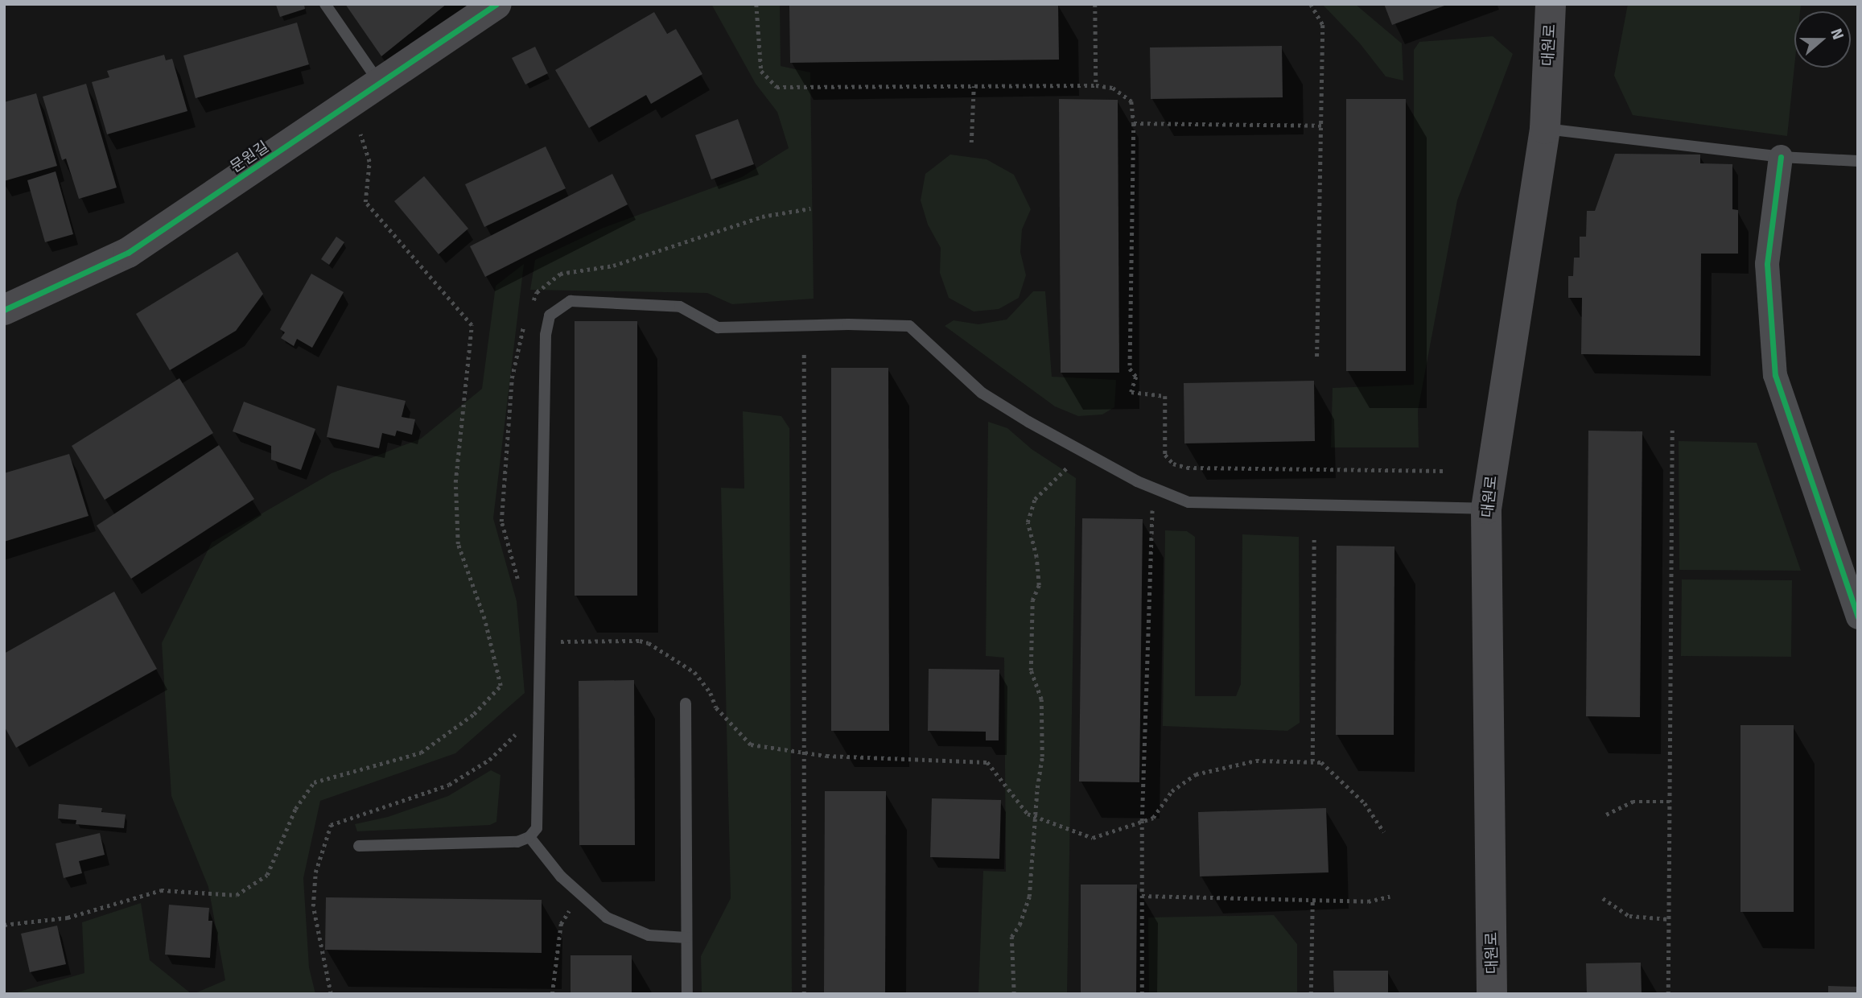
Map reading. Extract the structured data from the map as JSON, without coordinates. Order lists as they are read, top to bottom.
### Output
{
  "streets": {
    "main road": ["대원로", "문원길"]
  },
  "north": "right"
}
